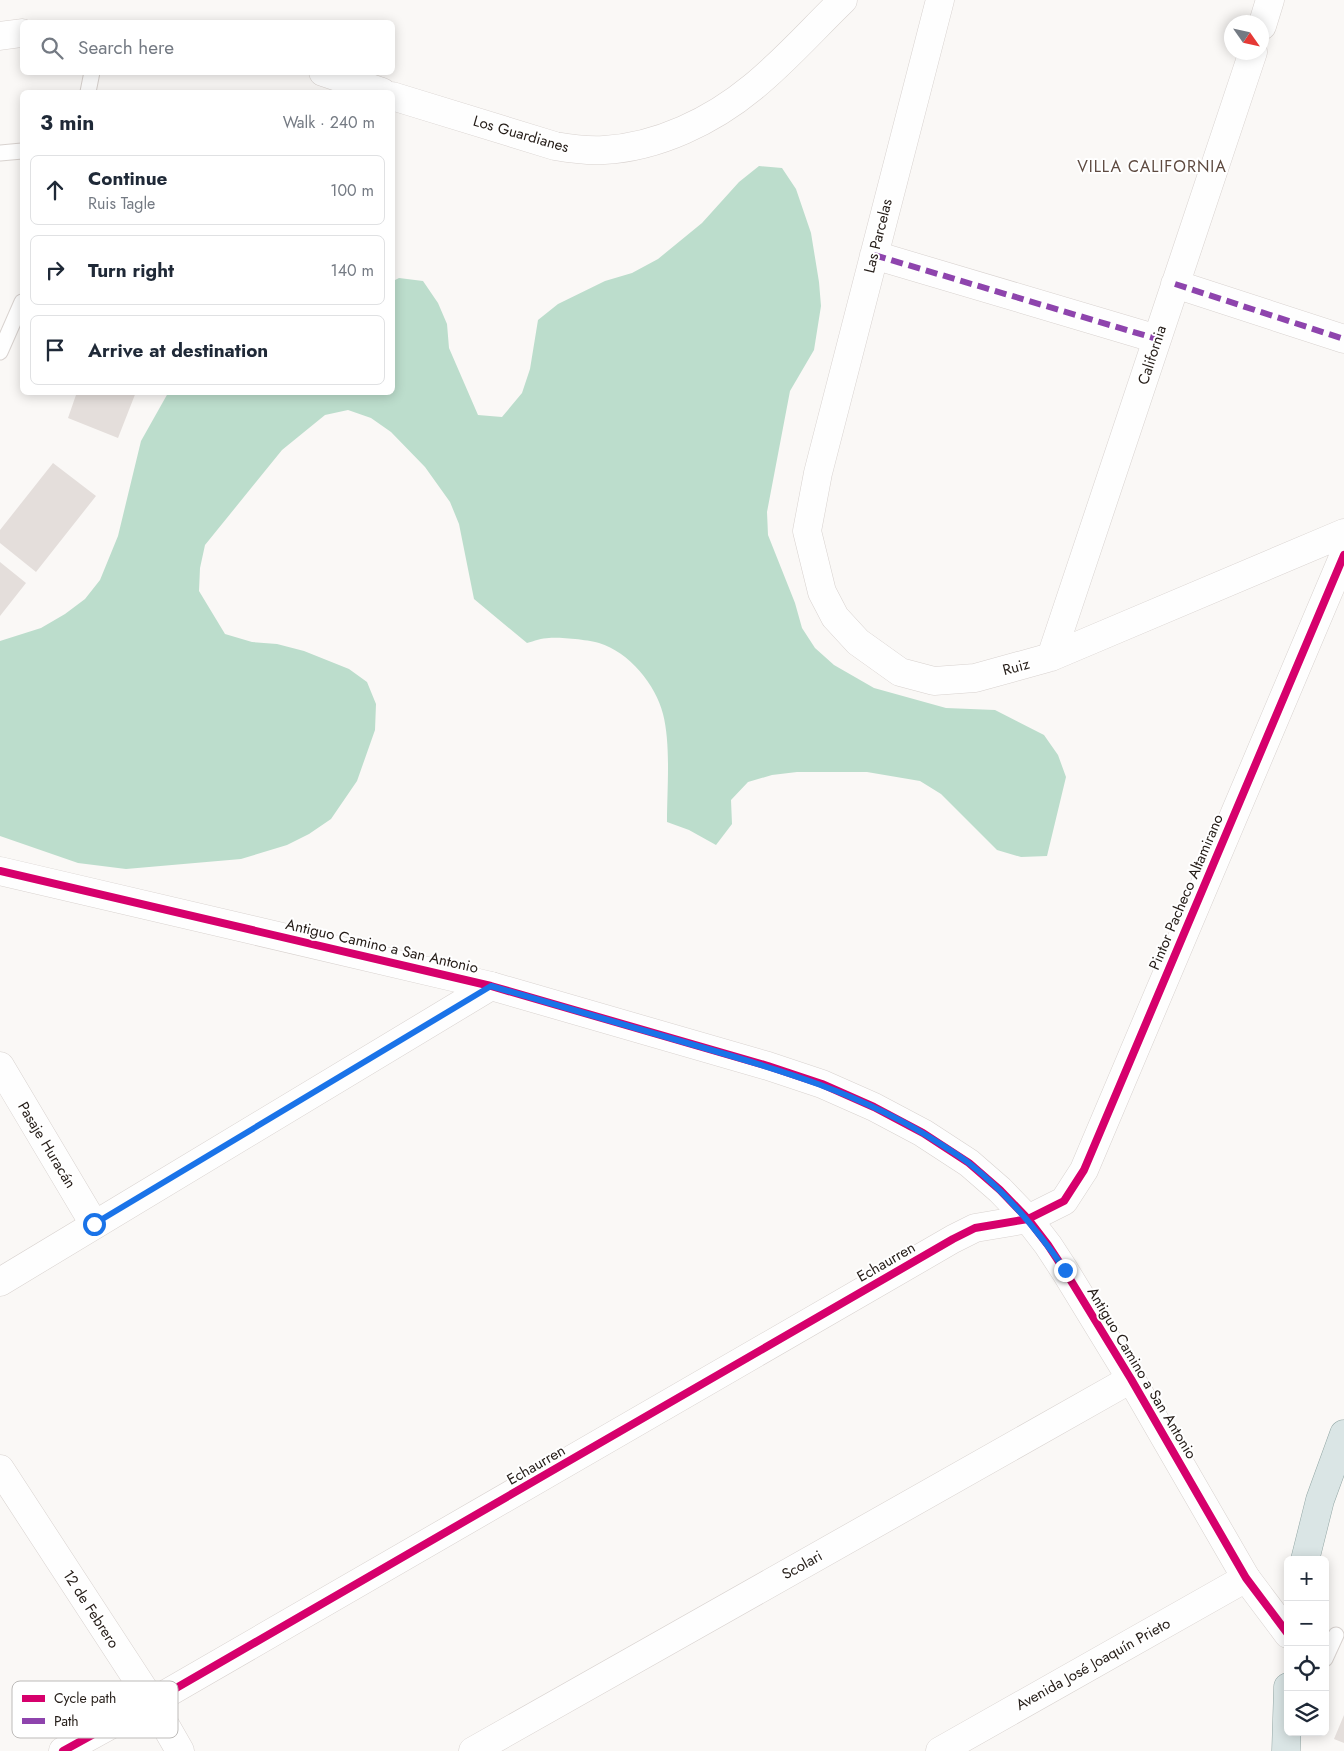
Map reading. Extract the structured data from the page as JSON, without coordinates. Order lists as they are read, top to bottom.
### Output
{
  "streets": {
    "street": [
      "Los Guardianes",
      "Las Parcelas",
      "California",
      "Ruiz",
      "Pintor Pacheco Altamirano",
      "Antiguo Camino a San Antonio",
      "Pasaje Huracán",
      "Echaurren",
      "Scolari",
      "12 de Febrero",
      "Avenida José Joaquín Prieto"
    ]
  },
  "crossings": [
    ["Las Parcelas", "Ruiz"],
    ["California", "Ruiz"],
    ["Pintor Pacheco Altamirano", "Antiguo Camino a San Antonio"],
    ["Pintor Pacheco Altamirano", "Echaurren"],
    ["Antiguo Camino a San Antonio", "Echaurren"],
    ["Antiguo Camino a San Antonio", "Scolari"],
    ["Antiguo Camino a San Antonio", "Avenida José Joaquín Prieto"]
  ],
  "districts": ["VILLA CALIFORNIA"],
  "legend": ["Cycle path", "Path"],
  "north": "bottom right",
  "page": {
    "search": "Search here",
    "heading": ["3 min", "Walk · 240 m"],
    "list": [
      ["Continue", "Ruis Tagle", "100 m"],
      ["Turn right", "140 m"],
      "Arrive at destination"
    ],
    "map_buttons": ["+", "−"]
  }
}
